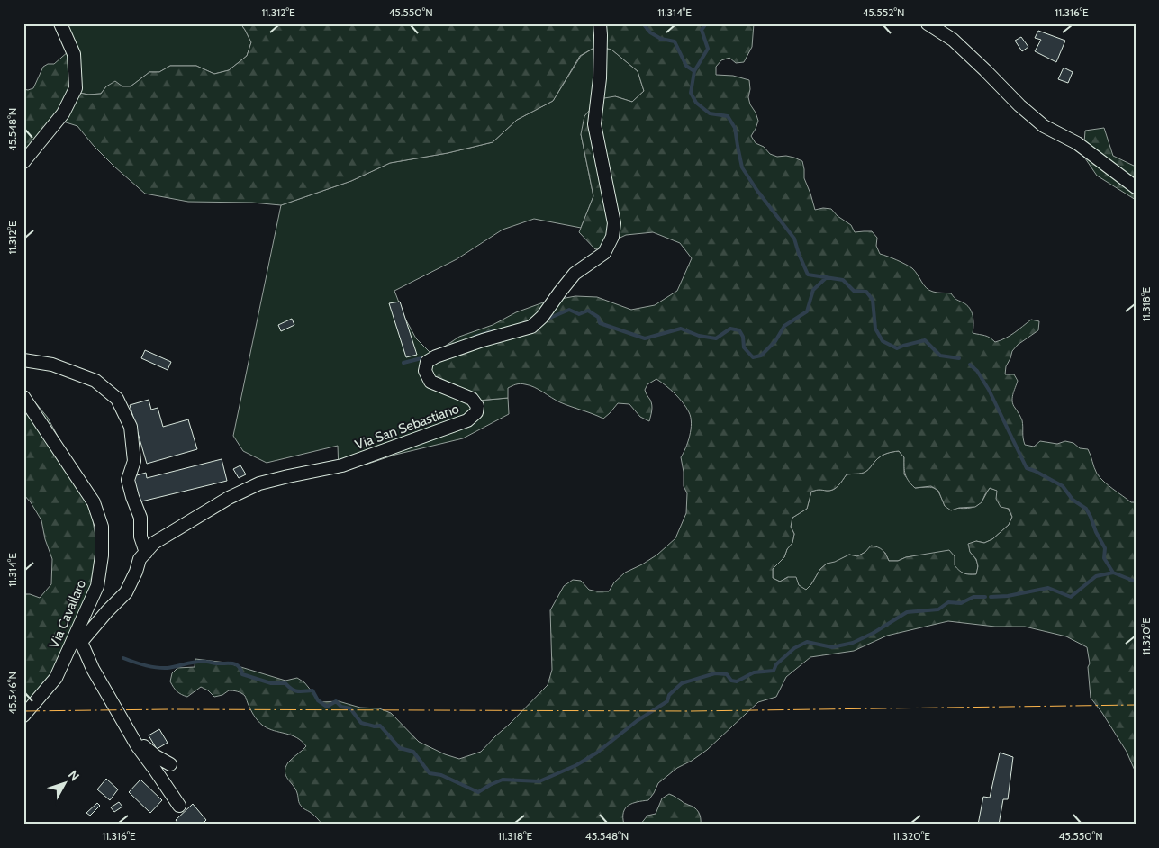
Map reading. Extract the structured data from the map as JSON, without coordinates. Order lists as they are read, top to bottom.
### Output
{
  "streets": {
    "street": ["Via San Sebastiano", "Via Cavallaro"]
  },
  "crossings": [
    ["Via San Sebastiano", "Via Cavallaro"]
  ],
  "north": "top right",
  "coordinates": [
    "11.312°E",
    "45.550°N",
    "11.314°E",
    "45.552°N",
    "11.316°E",
    "45.548°N",
    "11.318°E",
    "11.320°E",
    "45.546°N"
  ]
}
